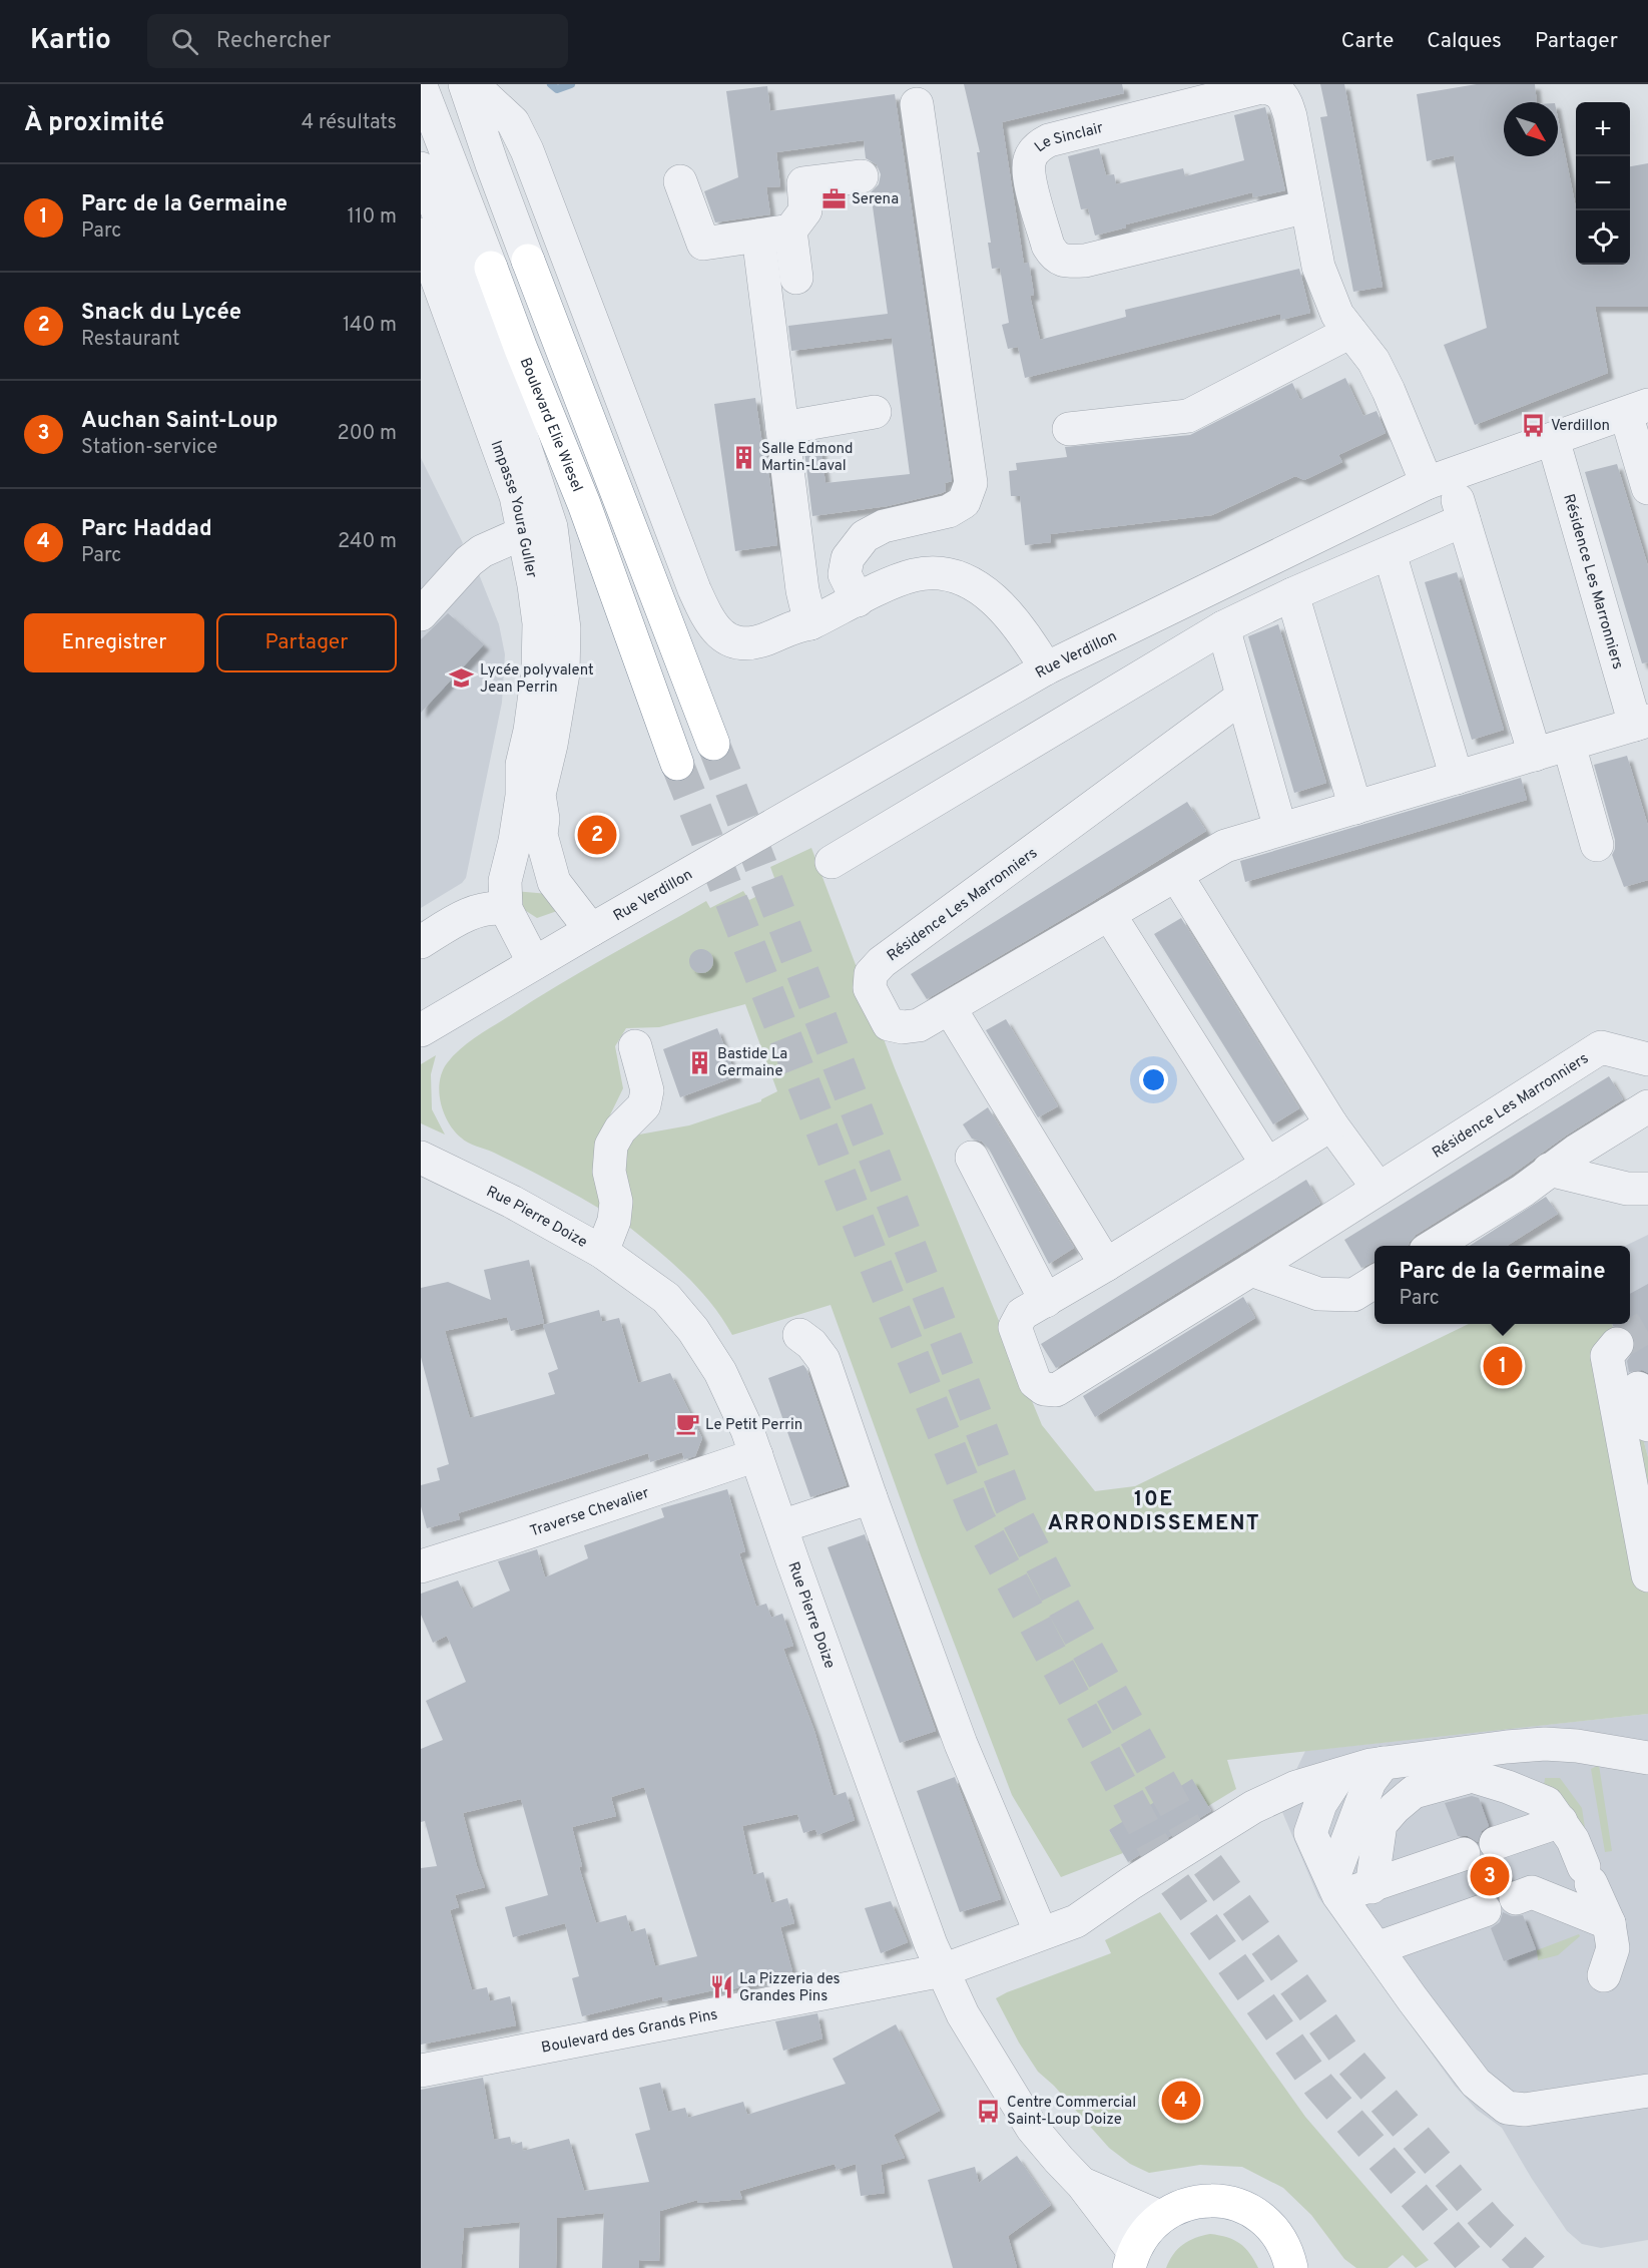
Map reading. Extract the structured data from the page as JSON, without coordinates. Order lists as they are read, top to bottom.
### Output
{
  "streets": {
    "main road": ["Boulevard Elie Wiesel"],
    "street": [
      "Le Sinclair",
      "Impasse Youra Guller",
      "Résidence Les Marronniers",
      "Rue Verdillon",
      "Rue Pierre Doize",
      "Traverse Chevalier",
      "Boulevard des Grands Pins"
    ]
  },
  "crossings": [
    ["Le Sinclair", "Rue Verdillon"],
    ["Résidence Les Marronniers", "Rue Verdillon"],
    ["Rue Pierre Doize", "Traverse Chevalier"],
    ["Rue Pierre Doize", "Boulevard des Grands Pins"]
  ],
  "districts": ["10E ARRONDISSEMENT"],
  "places": {
    "office": ["Serena"],
    "bus stop": ["Verdillon", "Centre Commercial Saint-Loup Doize"],
    "building": ["Salle Edmond Martin-Laval", "Bastide La Germaine"],
    "school or university": ["Lycée polyvalent Jean Perrin"],
    "cafe": ["Le Petit Perrin"],
    "restaurant": ["La Pizzeria des Grandes Pins"]
  },
  "north": "bottom right",
  "page": {
    "header": "Kartio",
    "search": "Rechercher",
    "nav": ["Carte", "Calques", "Partager"],
    "heading": ["À proximité", "4 résultats"],
    "map_buttons": ["+", "−"],
    "list": [
      {
        "mark": "1",
        "name": "Parc de la Germaine",
        "note": "Parc",
        "value": "110 m"
      },
      {
        "mark": "2",
        "name": "Snack du Lycée",
        "note": "Restaurant",
        "value": "140 m"
      },
      {
        "mark": "3",
        "name": "Auchan Saint-Loup",
        "note": "Station-service",
        "value": "200 m"
      },
      {
        "mark": "4",
        "name": "Parc Haddad",
        "note": "Parc",
        "value": "240 m"
      }
    ],
    "buttons": ["Enregistrer", "Partager"],
    "pins": [
      "2",
      "1",
      "3",
      "4"
    ],
    "popup": ["Parc de la Germaine", "Parc"]
  }
}
